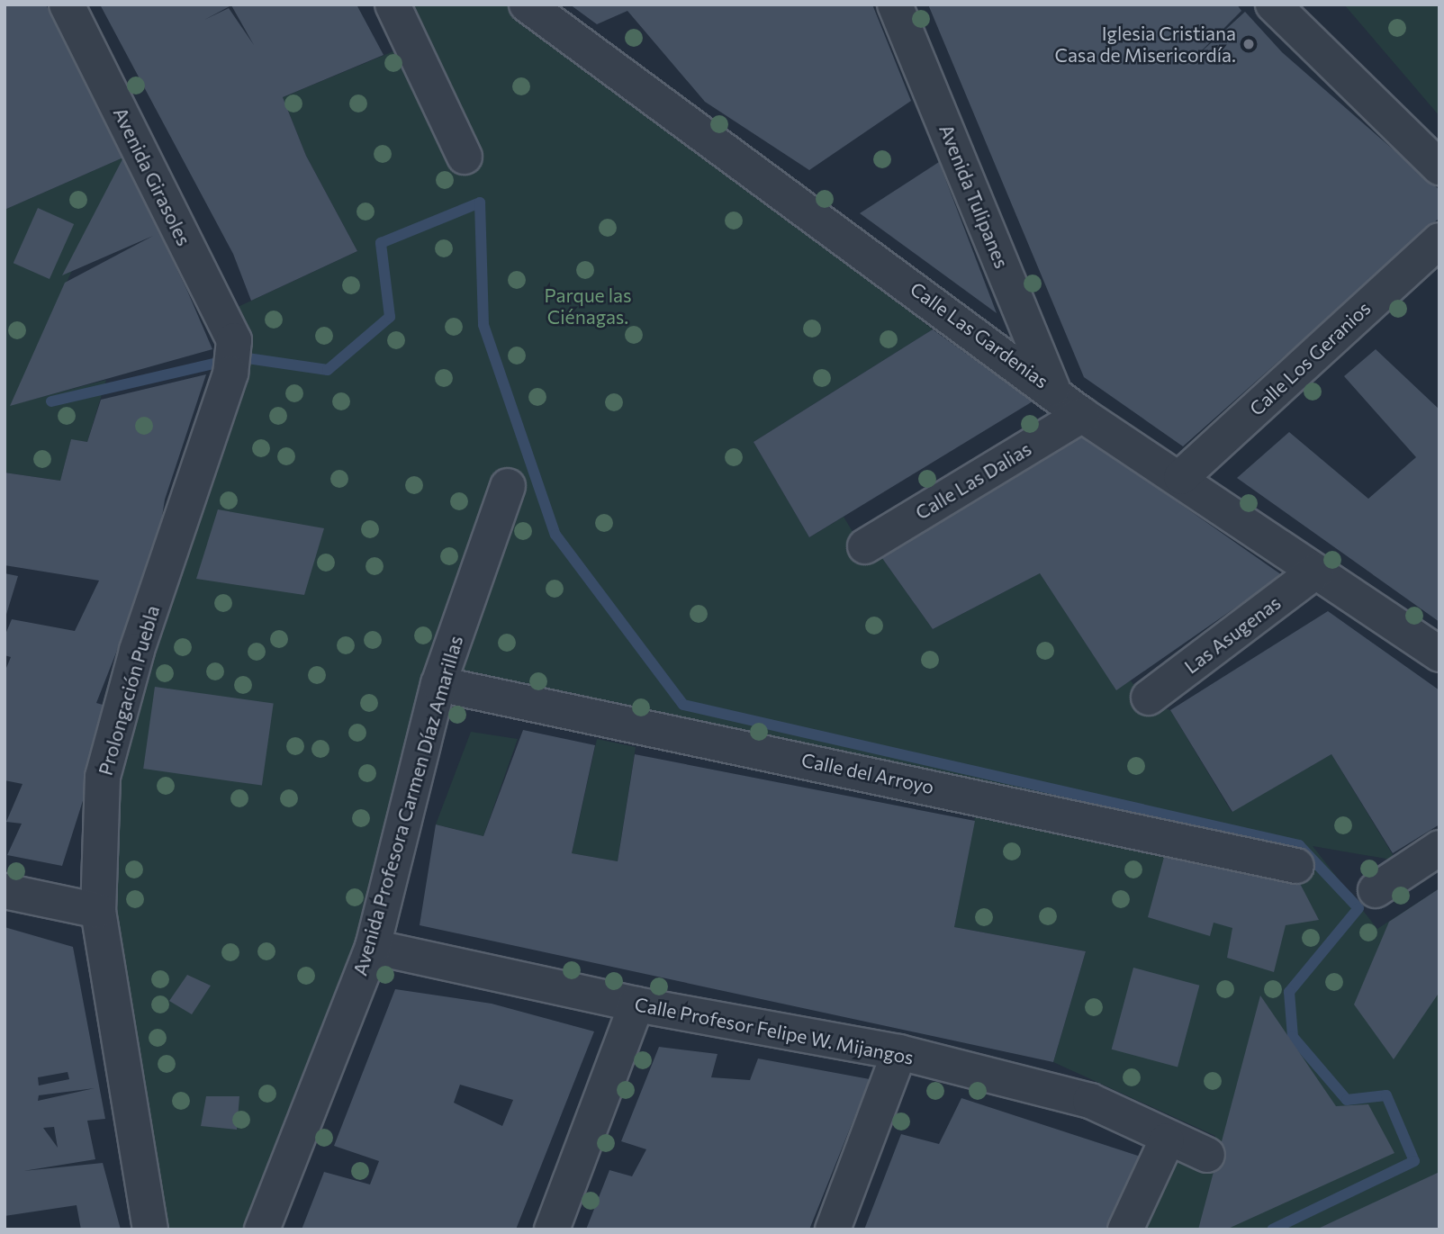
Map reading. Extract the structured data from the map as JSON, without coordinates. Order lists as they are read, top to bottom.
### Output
{
  "streets": {
    "street": [
      "Avenida Girasoles",
      "Avenida Tulipanes",
      "Calle Las Gardenias",
      "Calle Los Geranios",
      "Calle Las Dalias",
      "Las Asugenas",
      "Prolongación Puebla",
      "Calle del Arroyo",
      "Avenida Profesora Carmen Díaz Amarillas",
      "Calle Profesor Felipe W. Mijangos"
    ]
  },
  "crossings": [
    ["Avenida Girasoles", "Prolongación Puebla"],
    ["Avenida Tulipanes", "Calle Las Gardenias"],
    ["Calle Las Gardenias", "Calle Los Geranios"],
    ["Calle Las Gardenias", "Calle Las Dalias"],
    ["Calle Las Gardenias", "Las Asugenas"],
    ["Calle del Arroyo", "Avenida Profesora Carmen Díaz Amarillas"],
    ["Avenida Profesora Carmen Díaz Amarillas", "Calle Profesor Felipe W. Mijangos"]
  ],
  "parks": ["Parque las Ciénagas."],
  "places": ["Iglesia Cristiana Casa de Misericordía."]
}
